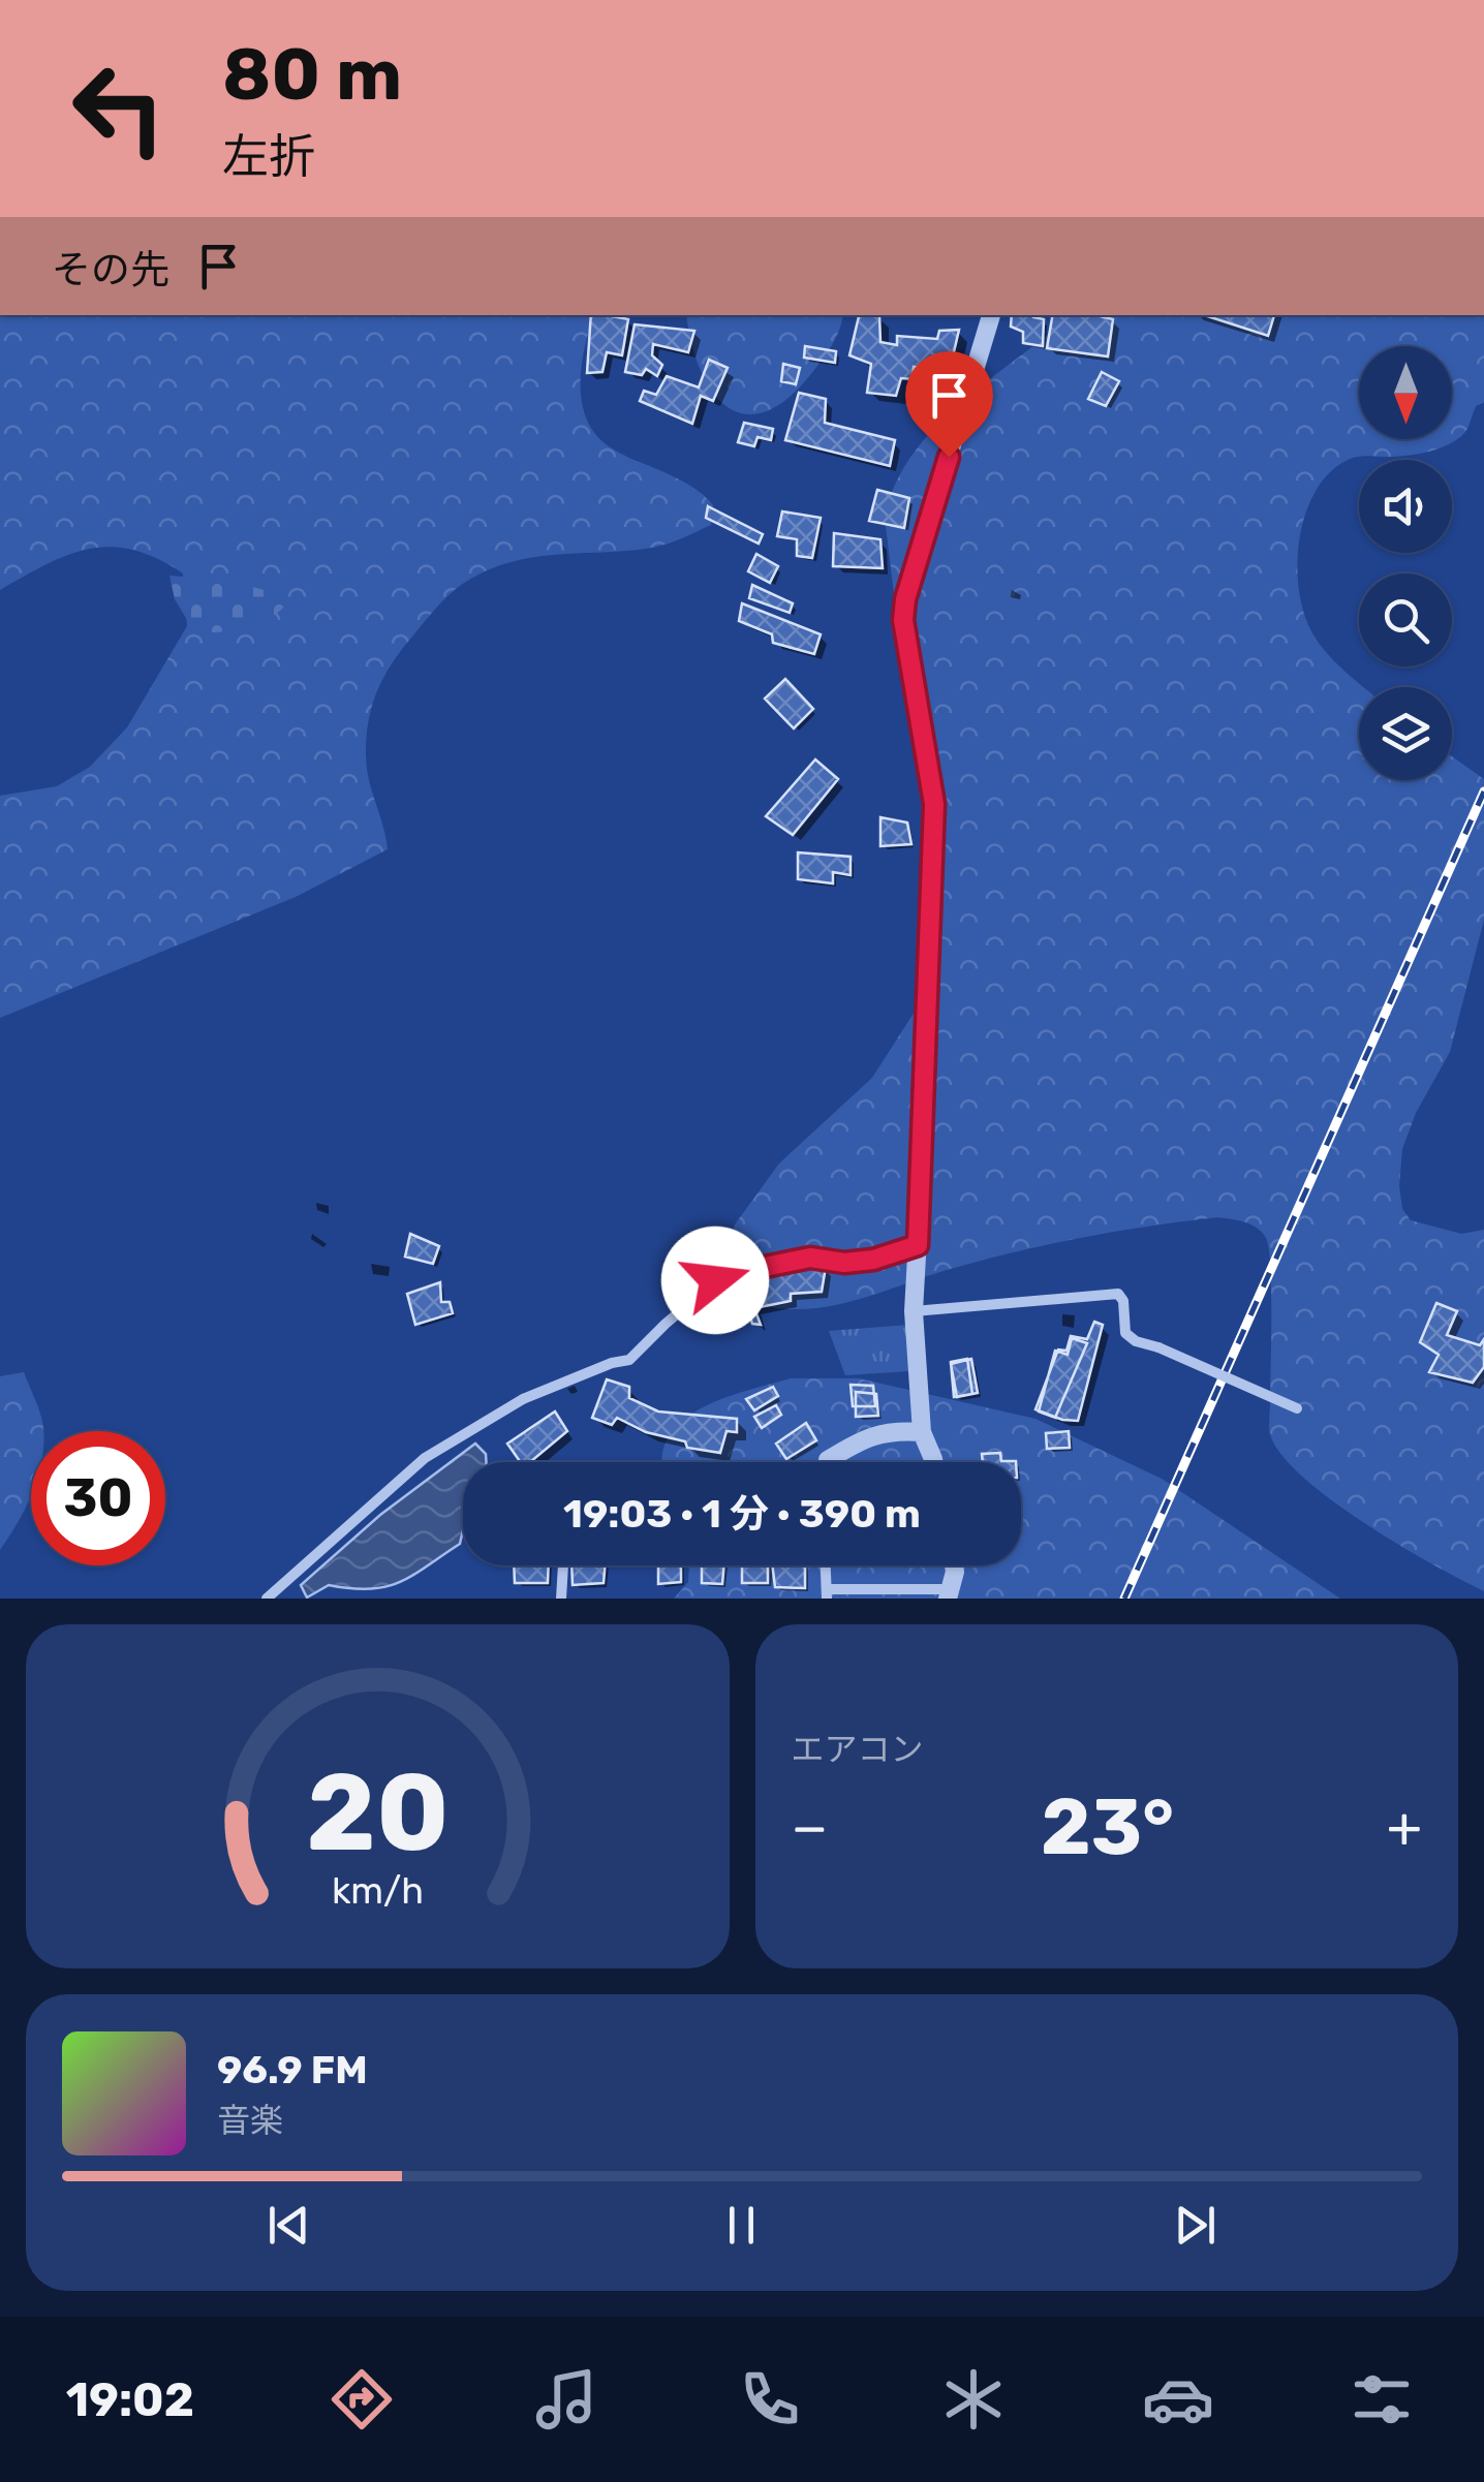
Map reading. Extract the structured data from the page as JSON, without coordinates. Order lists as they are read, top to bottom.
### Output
{
  "north": "bottom",
  "page": {
    "turn": ["80 m", "左折"],
    "then": "その先",
    "limit": "30",
    "trip": "19:03 · 1 分 · 390 m",
    "tile": "エアコン",
    "heat": ["−", "23°", "+"],
    "song": ["96.9 FM", "音楽"],
    "tabs": "19:02",
    "gauge": ["20", "km/h"]
  }
}
